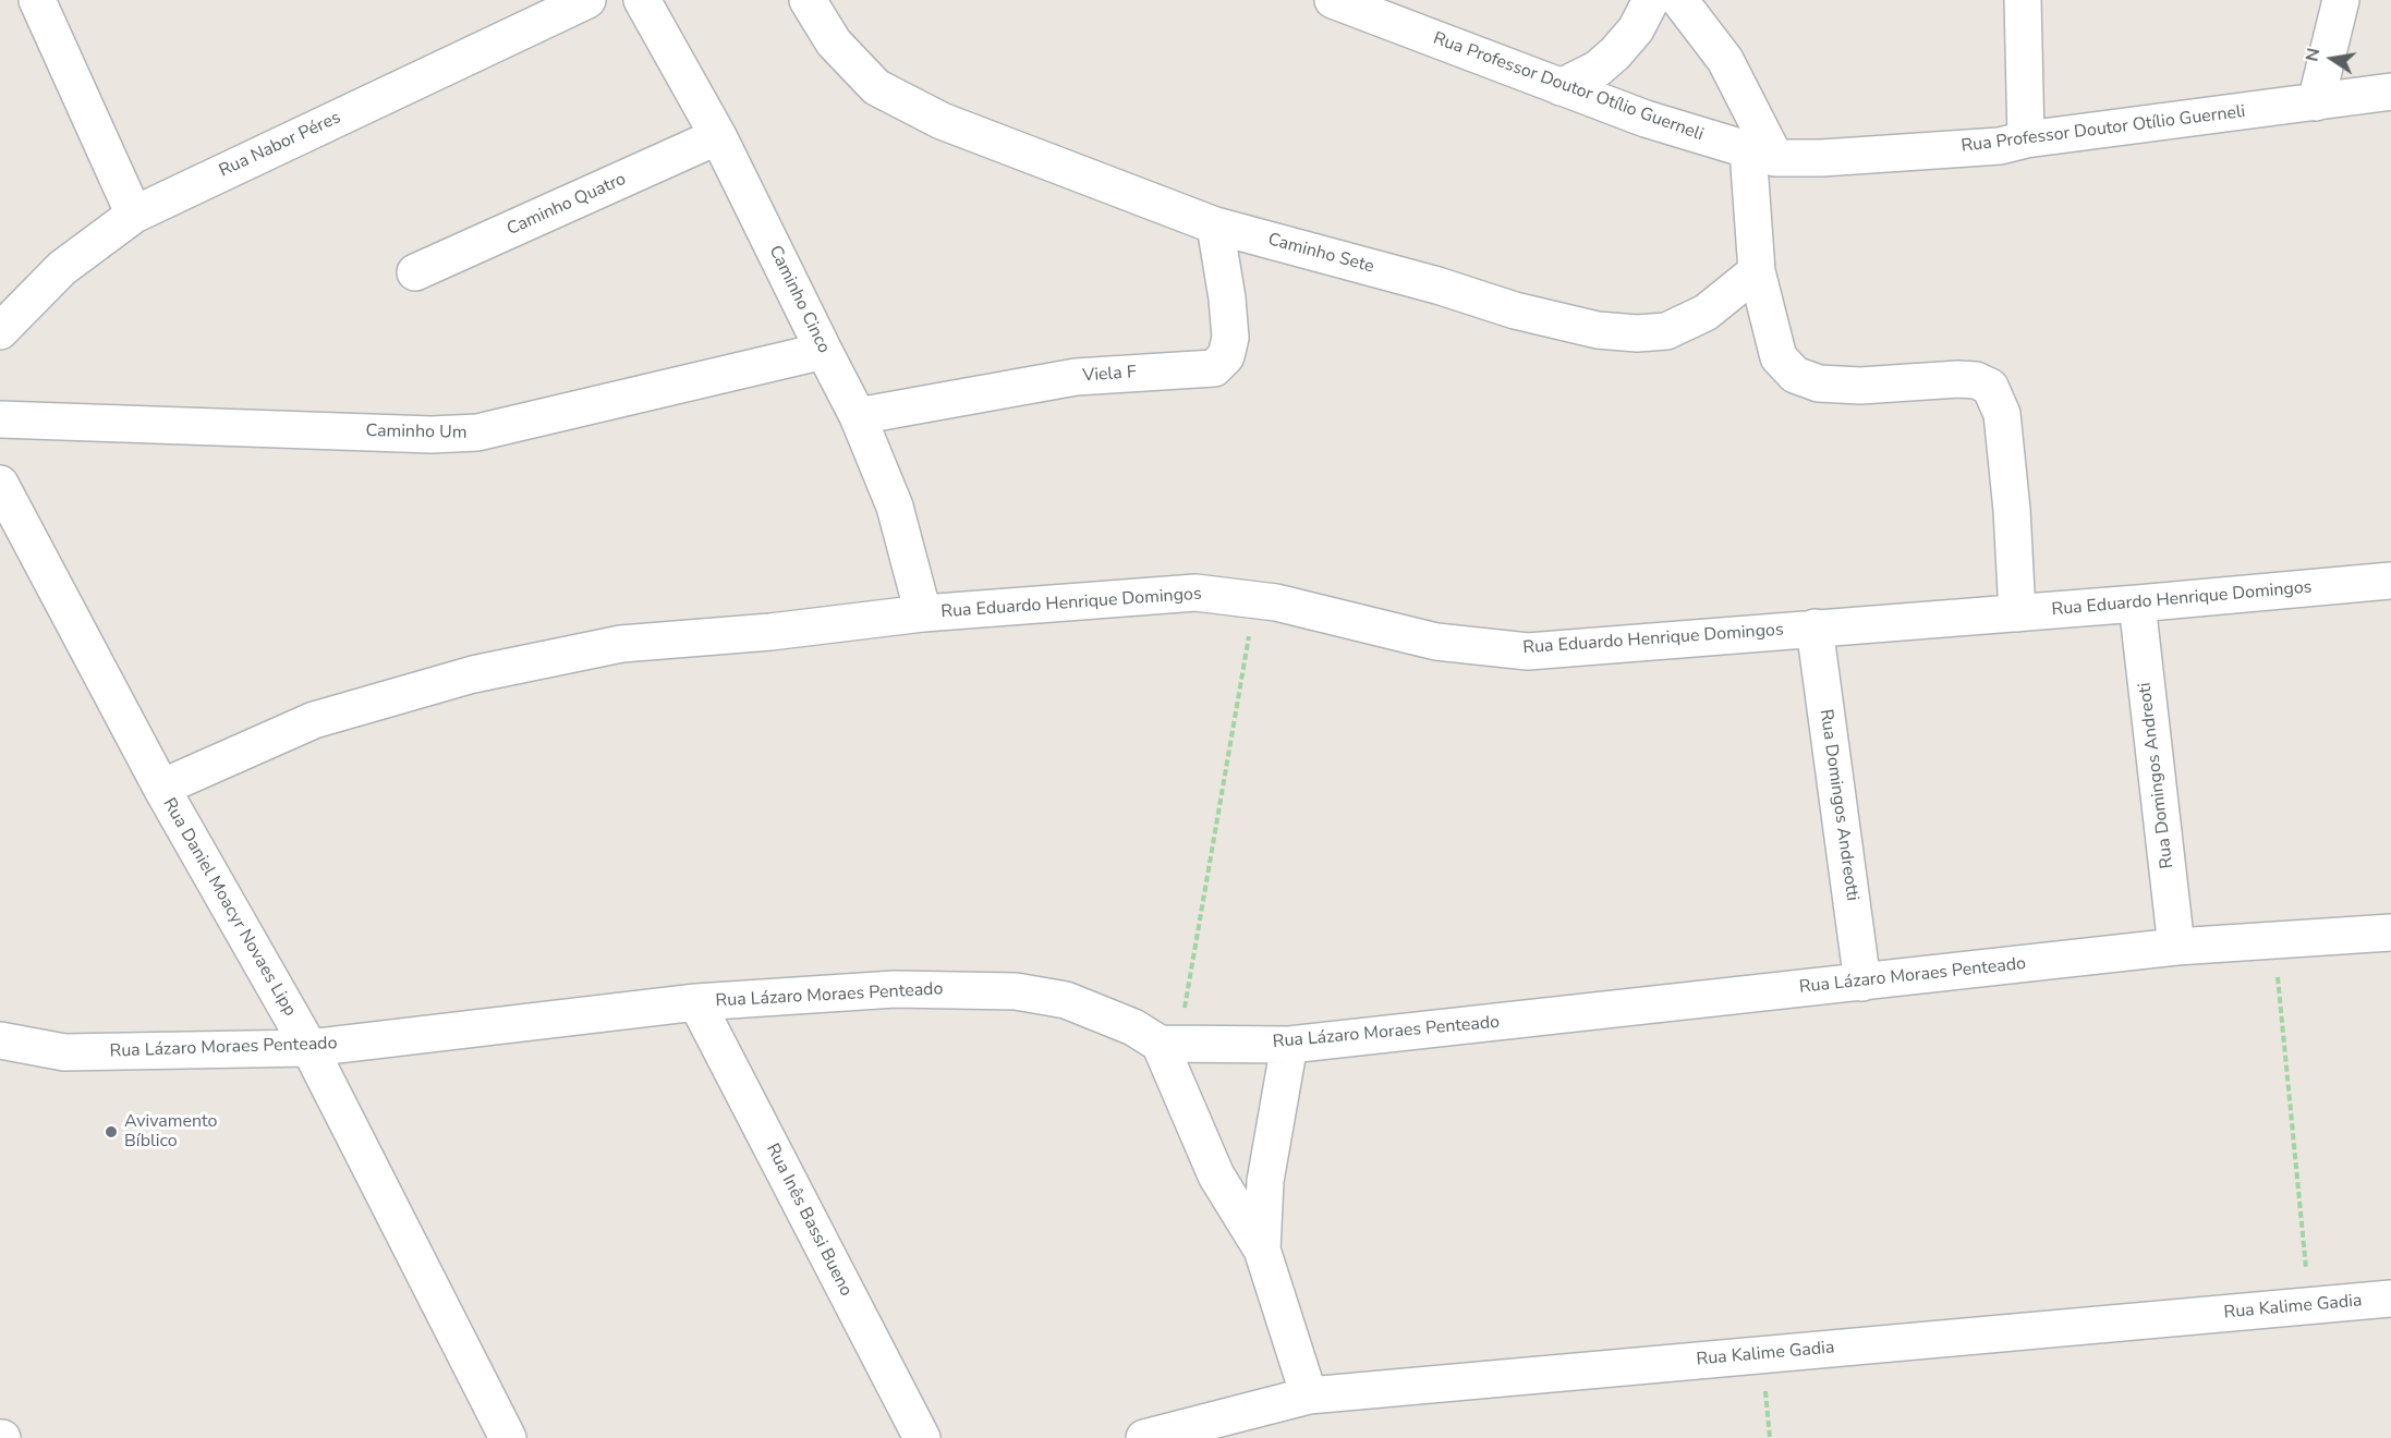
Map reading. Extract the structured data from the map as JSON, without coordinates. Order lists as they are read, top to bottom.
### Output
{
  "streets": {
    "street": [
      "Rua Professor Doutor Otílio Guerneli",
      "Rua Nabor Péres",
      "Caminho Quatro",
      "Caminho Sete",
      "Caminho Cinco",
      "Viela F",
      "Caminho Um",
      "Rua Eduardo Henrique Domingos",
      "Rua Domingos Andreoti",
      "Rua Domingos Andreotti",
      "Rua Daniel Moacyr Novaes Lipp",
      "Rua Lázaro Moraes Penteado",
      "Rua Inês Bassi Bueno",
      "Rua Kalime Gadia"
    ]
  },
  "crossings": [
    ["Caminho Quatro", "Caminho Cinco"],
    ["Caminho Sete", "Viela F"],
    ["Caminho Cinco", "Viela F"],
    ["Caminho Cinco", "Caminho Um"],
    ["Caminho Cinco", "Rua Eduardo Henrique Domingos"],
    ["Rua Eduardo Henrique Domingos", "Rua Domingos Andreoti"],
    ["Rua Eduardo Henrique Domingos", "Rua Domingos Andreotti"],
    ["Rua Eduardo Henrique Domingos", "Rua Daniel Moacyr Novaes Lipp"],
    ["Rua Domingos Andreoti", "Rua Lázaro Moraes Penteado"],
    ["Rua Domingos Andreotti", "Rua Lázaro Moraes Penteado"],
    ["Rua Daniel Moacyr Novaes Lipp", "Rua Lázaro Moraes Penteado"],
    ["Rua Lázaro Moraes Penteado", "Rua Inês Bassi Bueno"]
  ],
  "places": ["Avivamento Bíblico"],
  "north": "left"
}
